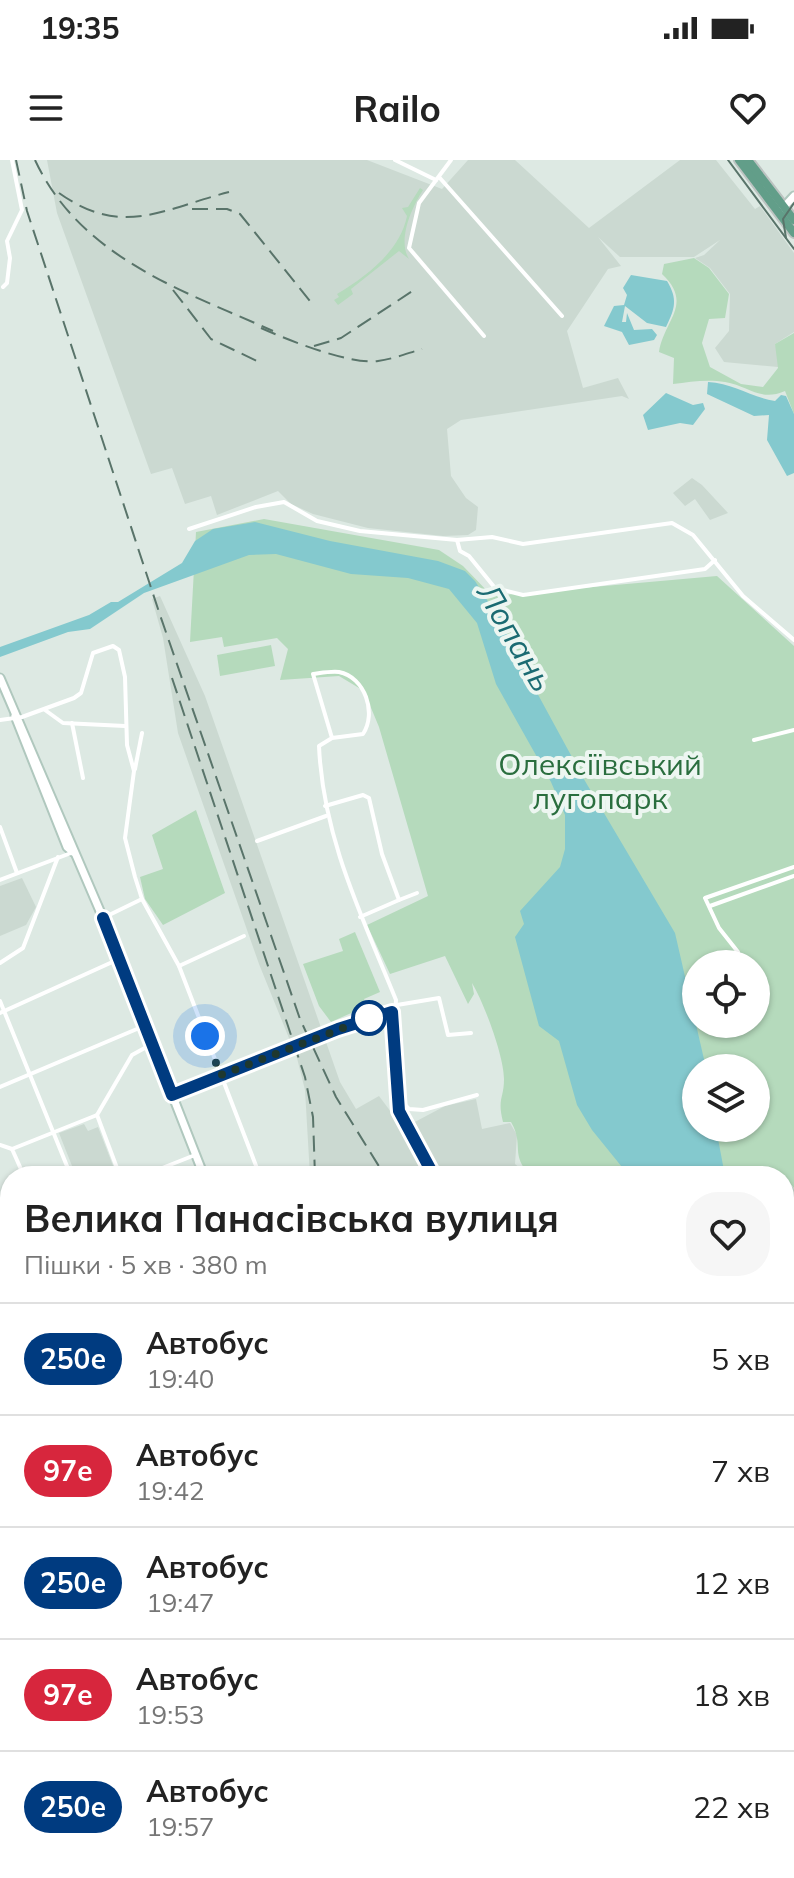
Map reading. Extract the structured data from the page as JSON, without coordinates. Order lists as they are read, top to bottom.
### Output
{
  "water": ["Лопань"],
  "parks": ["Олексіївський лугопарк"],
  "lines": ["bus line 250е"],
  "page": {
    "status": "19:35",
    "header": "Railo",
    "heading": ["Велика Панасівська вулиця", "Пішки · 5 хв · 380 m"],
    "list": [
      {
        "mark": "250е",
        "name": "Автобус",
        "note": "19:40",
        "value": "5 хв"
      },
      {
        "mark": "97е",
        "name": "Автобус",
        "note": "19:42",
        "value": "7 хв"
      },
      {
        "mark": "250е",
        "name": "Автобус",
        "note": "19:47",
        "value": "12 хв"
      },
      {
        "mark": "97е",
        "name": "Автобус",
        "note": "19:53",
        "value": "18 хв"
      },
      {
        "mark": "250е",
        "name": "Автобус",
        "note": "19:57",
        "value": "22 хв"
      }
    ]
  }
}
